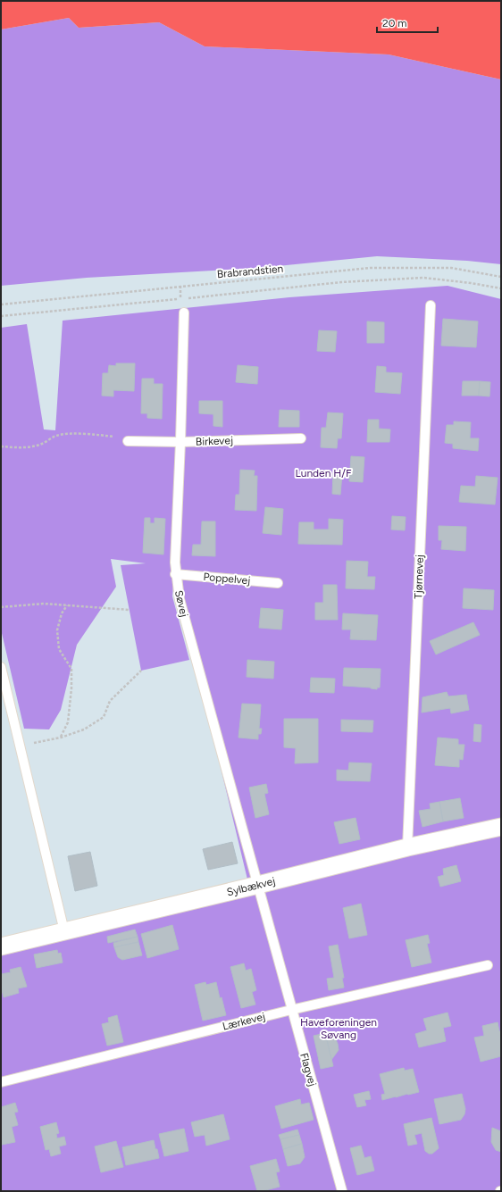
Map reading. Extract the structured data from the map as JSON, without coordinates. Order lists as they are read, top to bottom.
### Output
{
  "streets": {
    "street": ["Sylbækvej"],
    "lane": [
      "Birkevej",
      "Tjørnevej",
      "Poppelvej",
      "Søvej",
      "Lærkevej",
      "Flagvej"
    ],
    "path": ["Brabrandstien"]
  },
  "crossings": [
    ["Birkevej", "Søvej"],
    ["Tjørnevej", "Sylbækvej"],
    ["Poppelvej", "Søvej"],
    ["Søvej", "Sylbækvej"],
    ["Søvej", "Flagvej"],
    ["Sylbækvej", "Flagvej"],
    ["Lærkevej", "Flagvej"]
  ],
  "parks": ["Lunden H/F", "Haveforeningen Søvang"],
  "scale_bar": "20 m"
}
